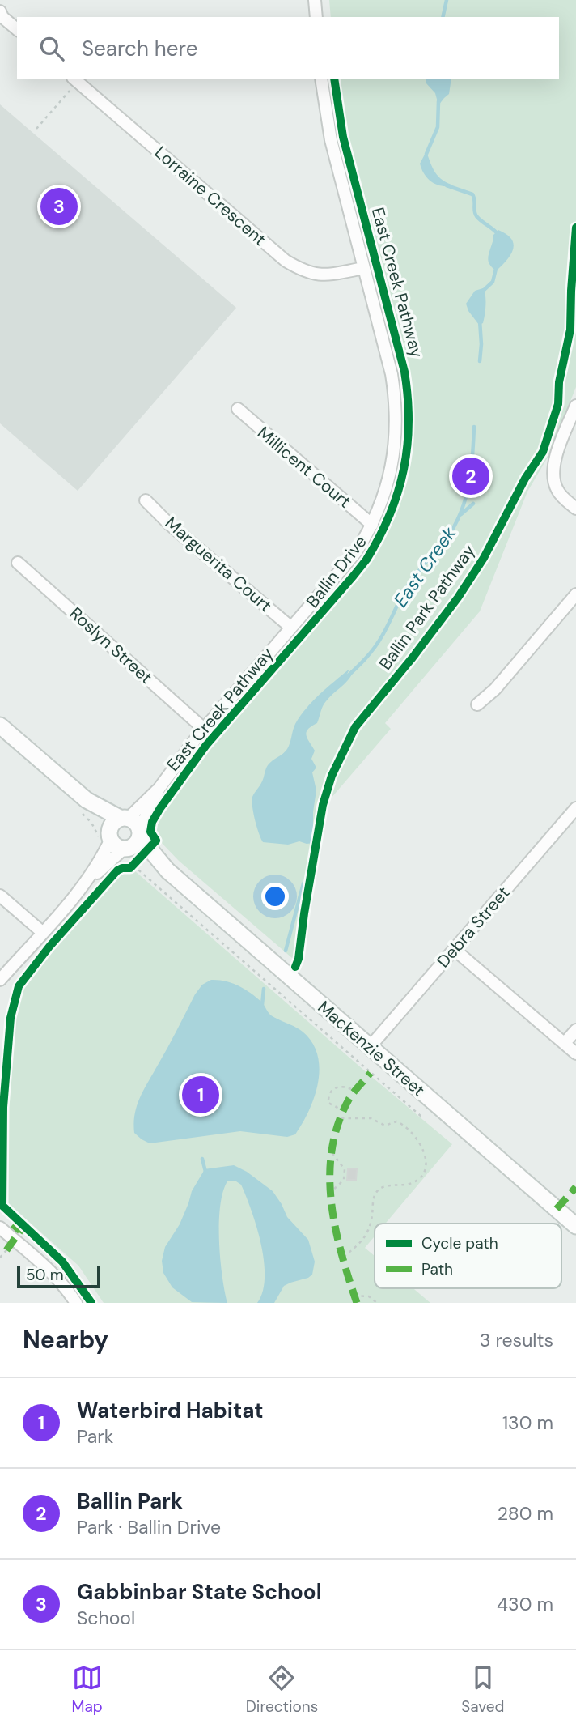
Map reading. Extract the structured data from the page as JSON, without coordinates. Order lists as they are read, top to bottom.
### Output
{
  "streets": {
    "main road": ["Mackenzie Street"],
    "street": [
      "Lorraine Crescent",
      "Millicent Court",
      "Marguerita Court",
      "Ballin Drive",
      "Roslyn Street",
      "Debra Street"
    ],
    "cycle path": ["East Creek Pathway", "Ballin Park Pathway"]
  },
  "crossings": [
    ["Lorraine Crescent", "Ballin Drive"],
    ["Millicent Court", "Ballin Drive"],
    ["Marguerita Court", "Ballin Drive"],
    ["Ballin Drive", "Roslyn Street"],
    ["Ballin Drive", "Mackenzie Street"],
    ["Debra Street", "Mackenzie Street"]
  ],
  "water": ["East Creek"],
  "legend": ["Cycle path", "Path"],
  "scale_bar": "50 m",
  "page": {
    "search": "Search here",
    "pins": ["3", "2", "1"],
    "scale": "50 m",
    "heading": ["Nearby", "3 results"],
    "list": [
      {
        "mark": "1",
        "name": "Waterbird Habitat",
        "note": "Park",
        "value": "130 m"
      },
      {
        "mark": "2",
        "name": "Ballin Park",
        "note": "Park · Ballin Drive",
        "value": "280 m"
      },
      {
        "mark": "3",
        "name": "Gabbinbar State School",
        "note": "School",
        "value": "430 m"
      }
    ],
    "nav": ["Map", "Directions", "Saved"]
  }
}
